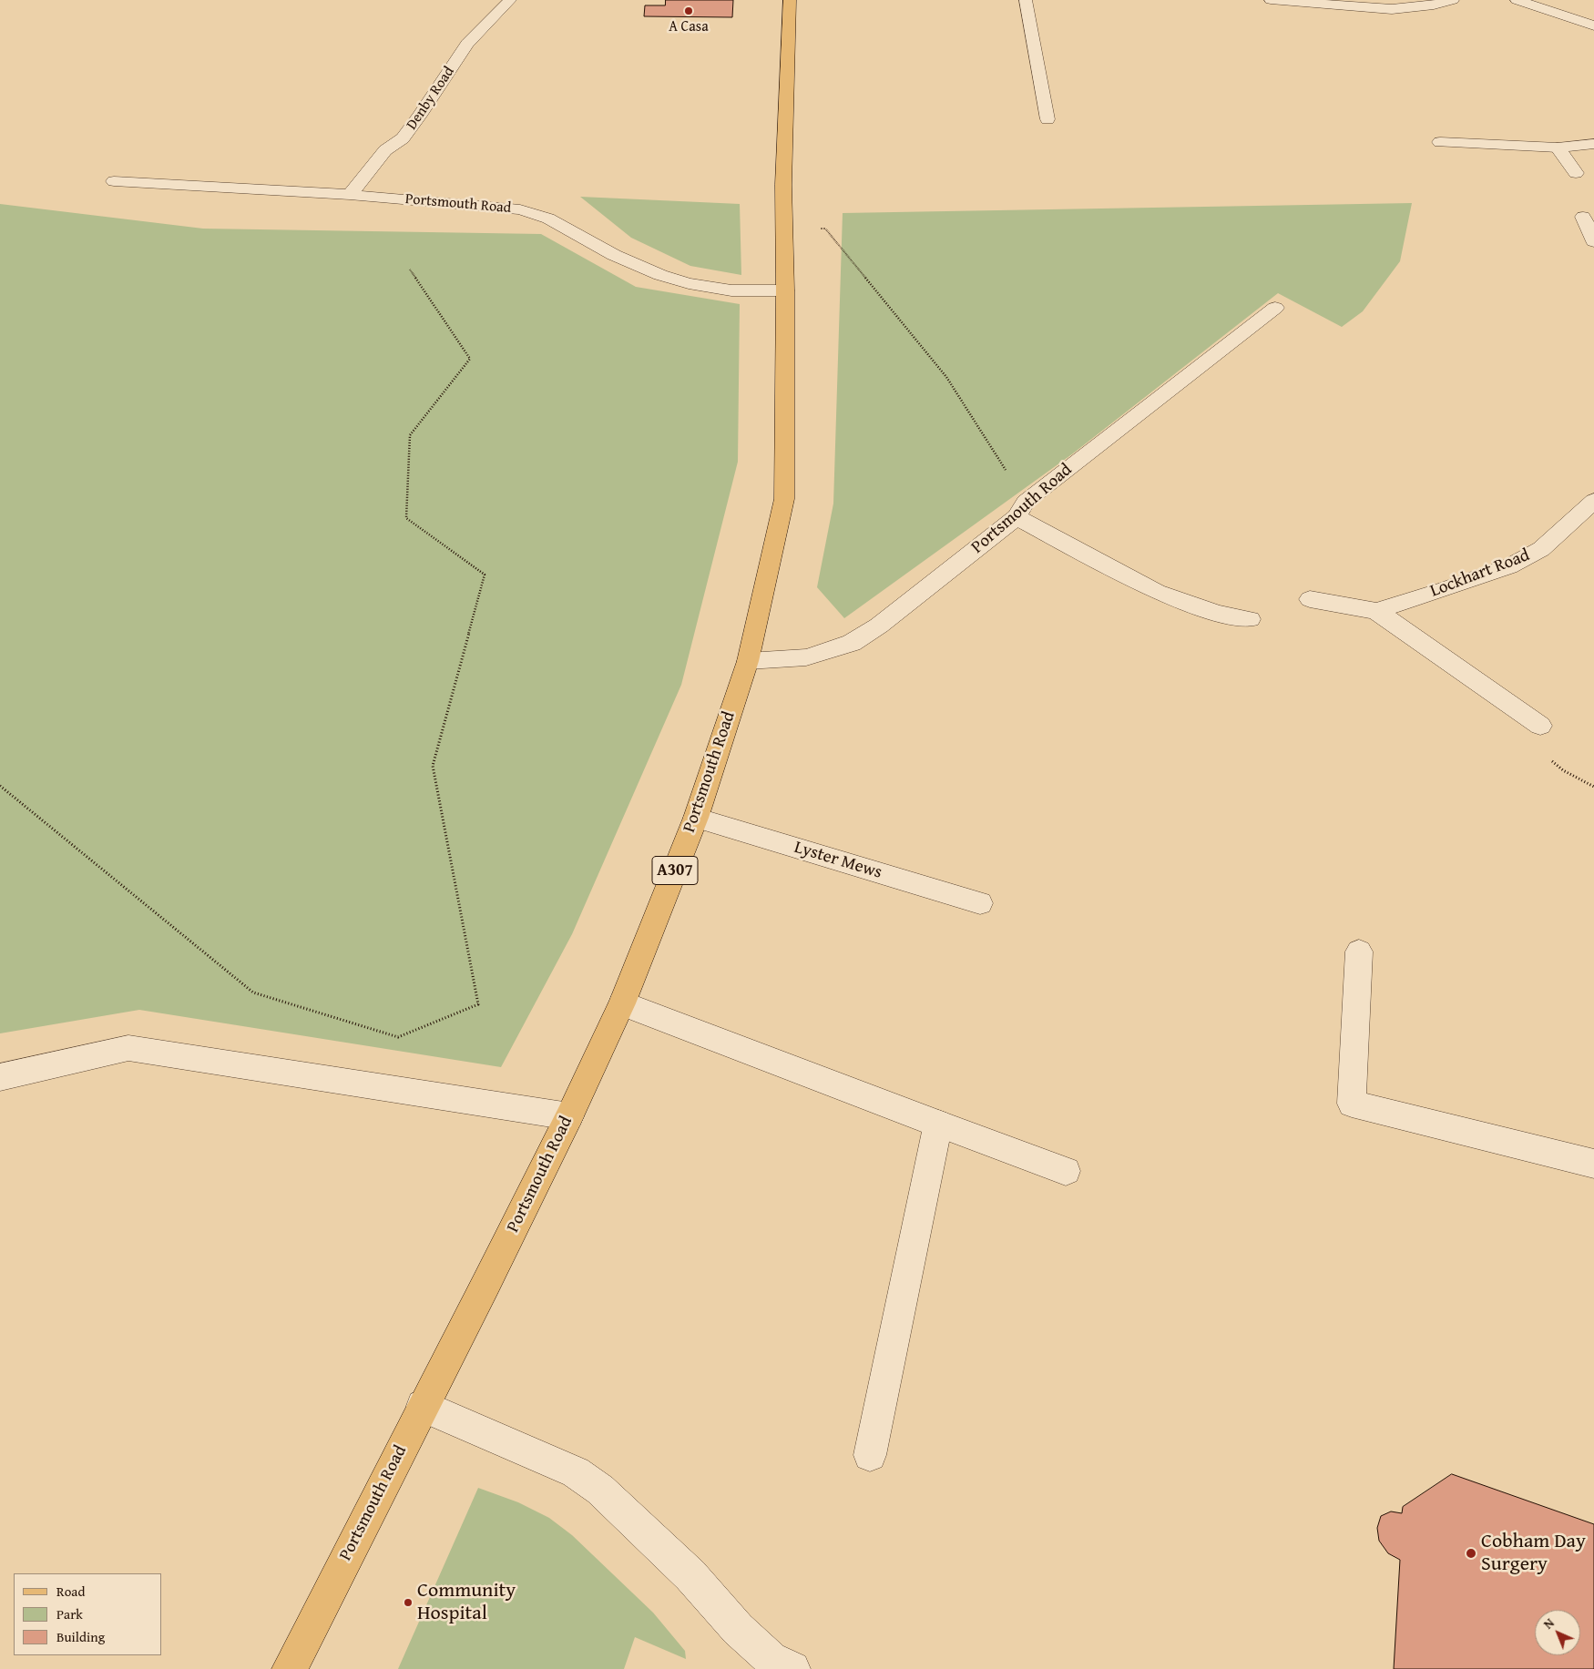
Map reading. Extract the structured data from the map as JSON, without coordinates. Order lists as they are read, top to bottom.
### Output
{
  "streets": {
    "main road": ["Portsmouth Road", "A307"],
    "street": ["Denby Road", "Lockhart Road", "Lyster Mews"]
  },
  "crossings": [
    ["Denby Road", "Portsmouth Road"],
    ["Portsmouth Road", "Lyster Mews"]
  ],
  "places": ["A Casa", "Cobham Day Surgery", "Community Hospital"],
  "legend": ["Road", "Park", "Building"],
  "north": "top left"
}
